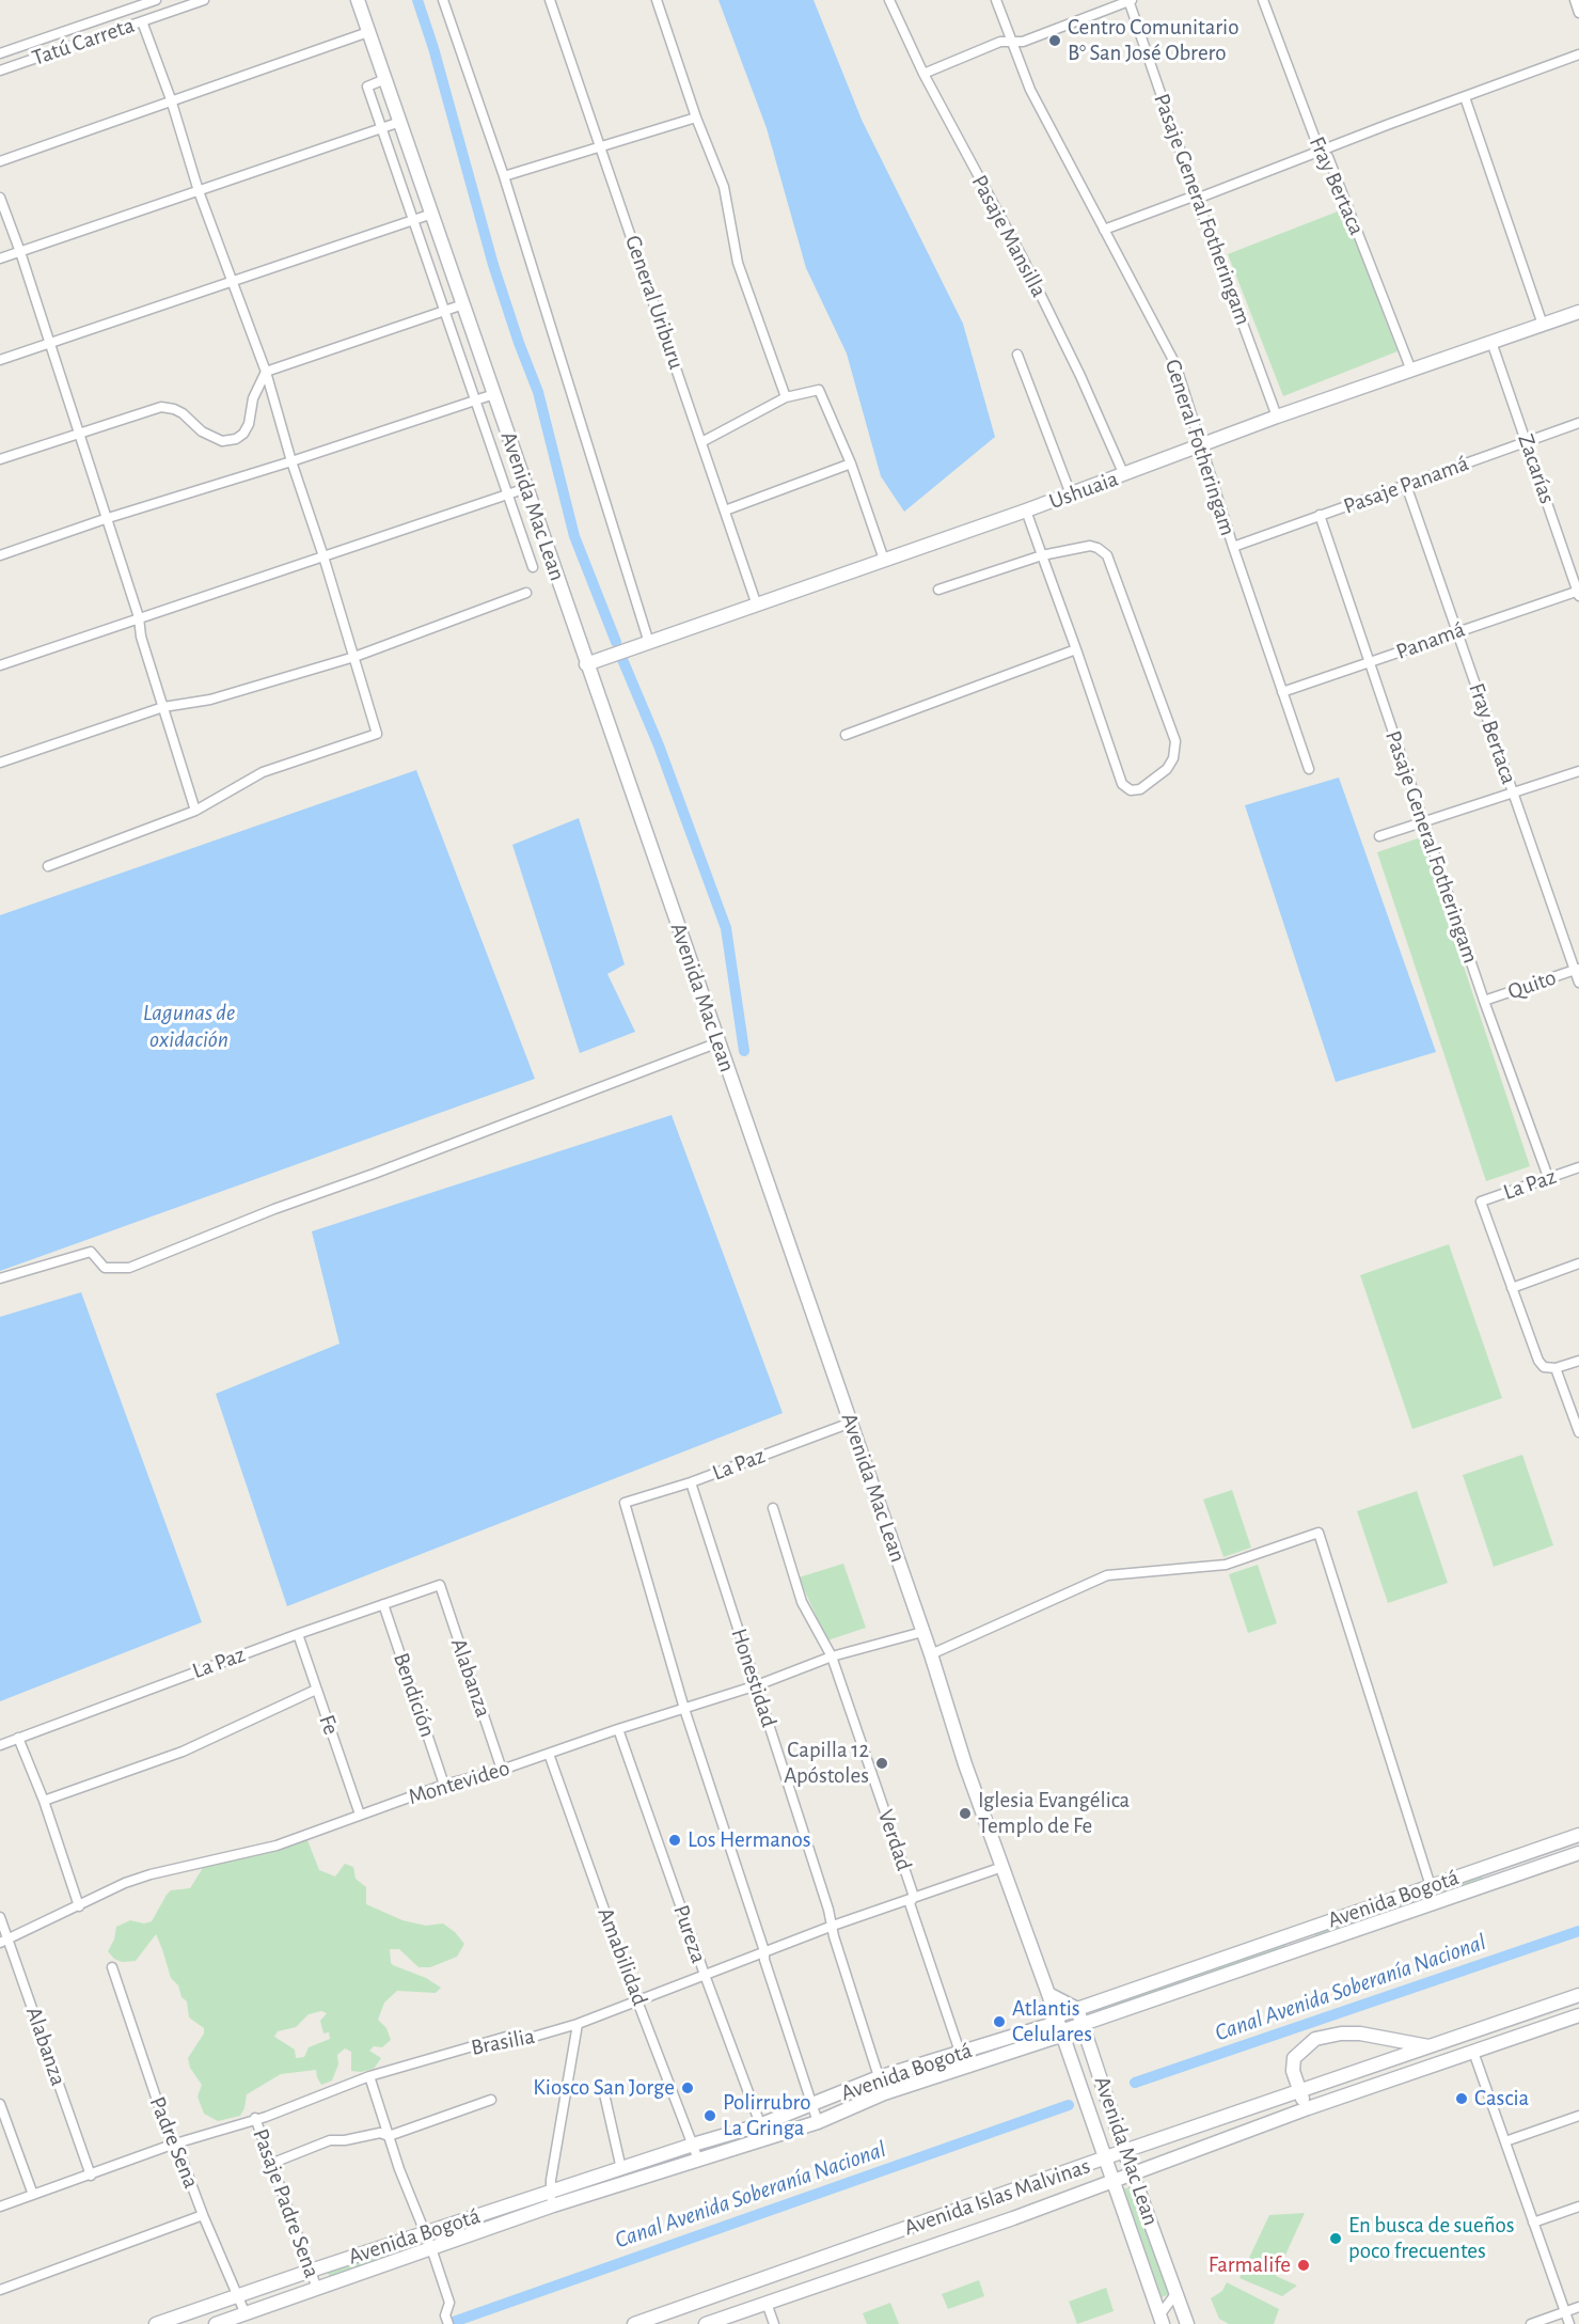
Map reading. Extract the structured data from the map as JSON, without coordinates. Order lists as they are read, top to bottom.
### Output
{
  "streets": {
    "main road": [
      "Ushuaia",
      "Avenida Mac Lean",
      "Avenida Bogotá",
      "Avenida Islas Malvinas"
    ],
    "street": [
      "Tatú Carreta",
      "Fray Bertaca",
      "Pasaje General Fotheringam",
      "Pasaje Mansilla",
      "General Uriburu",
      "General Fotheringam",
      "Zacarías",
      "Pasaje Panamá",
      "Panamá",
      "Quito",
      "La Paz",
      "Alabanza",
      "Honestidad",
      "Bendición",
      "Fe",
      "Montevideo",
      "Verdad",
      "Pureza",
      "Amabilidad",
      "Brasilia",
      "Padre Sena",
      "Pasaje Padre Sena"
    ]
  },
  "crossings": [
    ["Fray Bertaca", "Pasaje Panamá"],
    ["Fray Bertaca", "Ushuaia"],
    ["Fray Bertaca", "Panamá"],
    ["Fray Bertaca", "Quito"],
    ["Pasaje General Fotheringam", "Pasaje Panamá"],
    ["Pasaje General Fotheringam", "Ushuaia"],
    ["Pasaje General Fotheringam", "Panamá"],
    ["Pasaje General Fotheringam", "Quito"],
    ["Pasaje General Fotheringam", "La Paz"],
    ["Pasaje Mansilla", "Ushuaia"],
    ["General Uriburu", "Ushuaia"],
    ["General Fotheringam", "Pasaje Panamá"],
    ["General Fotheringam", "Ushuaia"],
    ["General Fotheringam", "Panamá"],
    ["Zacarías", "Pasaje Panamá"],
    ["Zacarías", "Ushuaia"],
    ["Zacarías", "Panamá"],
    ["Ushuaia", "Avenida Mac Lean"],
    ["Avenida Mac Lean", "La Paz"],
    ["Avenida Mac Lean", "Montevideo"],
    ["Avenida Mac Lean", "Avenida Bogotá"],
    ["Avenida Mac Lean", "Brasilia"],
    ["Avenida Mac Lean", "Avenida Islas Malvinas"],
    ["La Paz", "Alabanza"],
    ["La Paz", "Honestidad"],
    ["La Paz", "Bendición"],
    ["La Paz", "Fe"],
    ["La Paz", "Montevideo"],
    ["Alabanza", "Montevideo"],
    ["Alabanza", "Brasilia"],
    ["Honestidad", "Montevideo"],
    ["Honestidad", "Avenida Bogotá"],
    ["Honestidad", "Brasilia"],
    ["Bendición", "Montevideo"],
    ["Fe", "Montevideo"],
    ["Montevideo", "Verdad"],
    ["Montevideo", "Pureza"],
    ["Montevideo", "Amabilidad"],
    ["Verdad", "Avenida Bogotá"],
    ["Verdad", "Brasilia"],
    ["Avenida Bogotá", "Pureza"],
    ["Avenida Bogotá", "Amabilidad"],
    ["Avenida Bogotá", "Padre Sena"],
    ["Avenida Bogotá", "Pasaje Padre Sena"],
    ["Pureza", "Brasilia"],
    ["Amabilidad", "Brasilia"],
    ["Brasilia", "Padre Sena"],
    ["Brasilia", "Pasaje Padre Sena"]
  ],
  "water": ["Lagunas de oxidación", "Canal Avenida Soberanía Nacional"],
  "places": [
    "Centro Comunitario B° San José Obrero",
    "Capilla 12 Apóstoles",
    "Iglesia Evangélica Templo de Fe",
    "Los Hermanos",
    "Atlantis Celulares",
    "Kiosco San Jorge",
    "Cascia",
    "Polirrubro La Gringa",
    "En busca de sueños poco frecuentes",
    "Farmalife"
  ]
}
